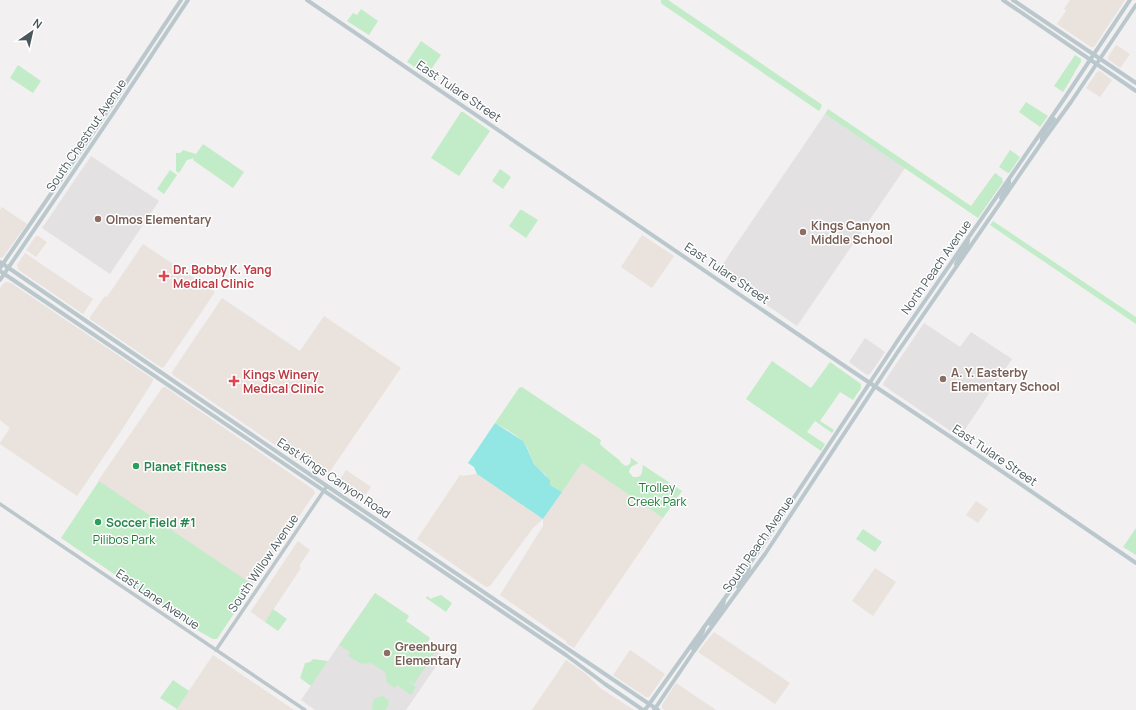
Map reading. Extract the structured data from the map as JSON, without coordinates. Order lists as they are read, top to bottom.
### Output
{
  "streets": {
    "main road": [
      "East Tulare Street",
      "South Chestnut Avenue",
      "North Peach Avenue",
      "East Kings Canyon Road",
      "South Peach Avenue"
    ],
    "street": ["South Willow Avenue", "East Lane Avenue"]
  },
  "crossings": [
    ["East Tulare Street", "North Peach Avenue"],
    ["East Tulare Street", "South Peach Avenue"],
    ["South Chestnut Avenue", "East Kings Canyon Road"],
    ["North Peach Avenue", "South Peach Avenue"],
    ["East Kings Canyon Road", "South Peach Avenue"],
    ["East Kings Canyon Road", "South Willow Avenue"],
    ["South Willow Avenue", "East Lane Avenue"]
  ],
  "parks": ["Trolley Creek Park", "Pilibos Park"],
  "places": {
    "other": [
      "Olmos Elementary",
      "Kings Canyon Middle School",
      "A. Y. Easterby Elementary School",
      "Planet Fitness",
      "Soccer Field #1",
      "Greenburg Elementary"
    ],
    "health": ["Dr. Bobby K. Yang Medical Clinic", "Kings Winery Medical Clinic"]
  },
  "north": "top right"
}
